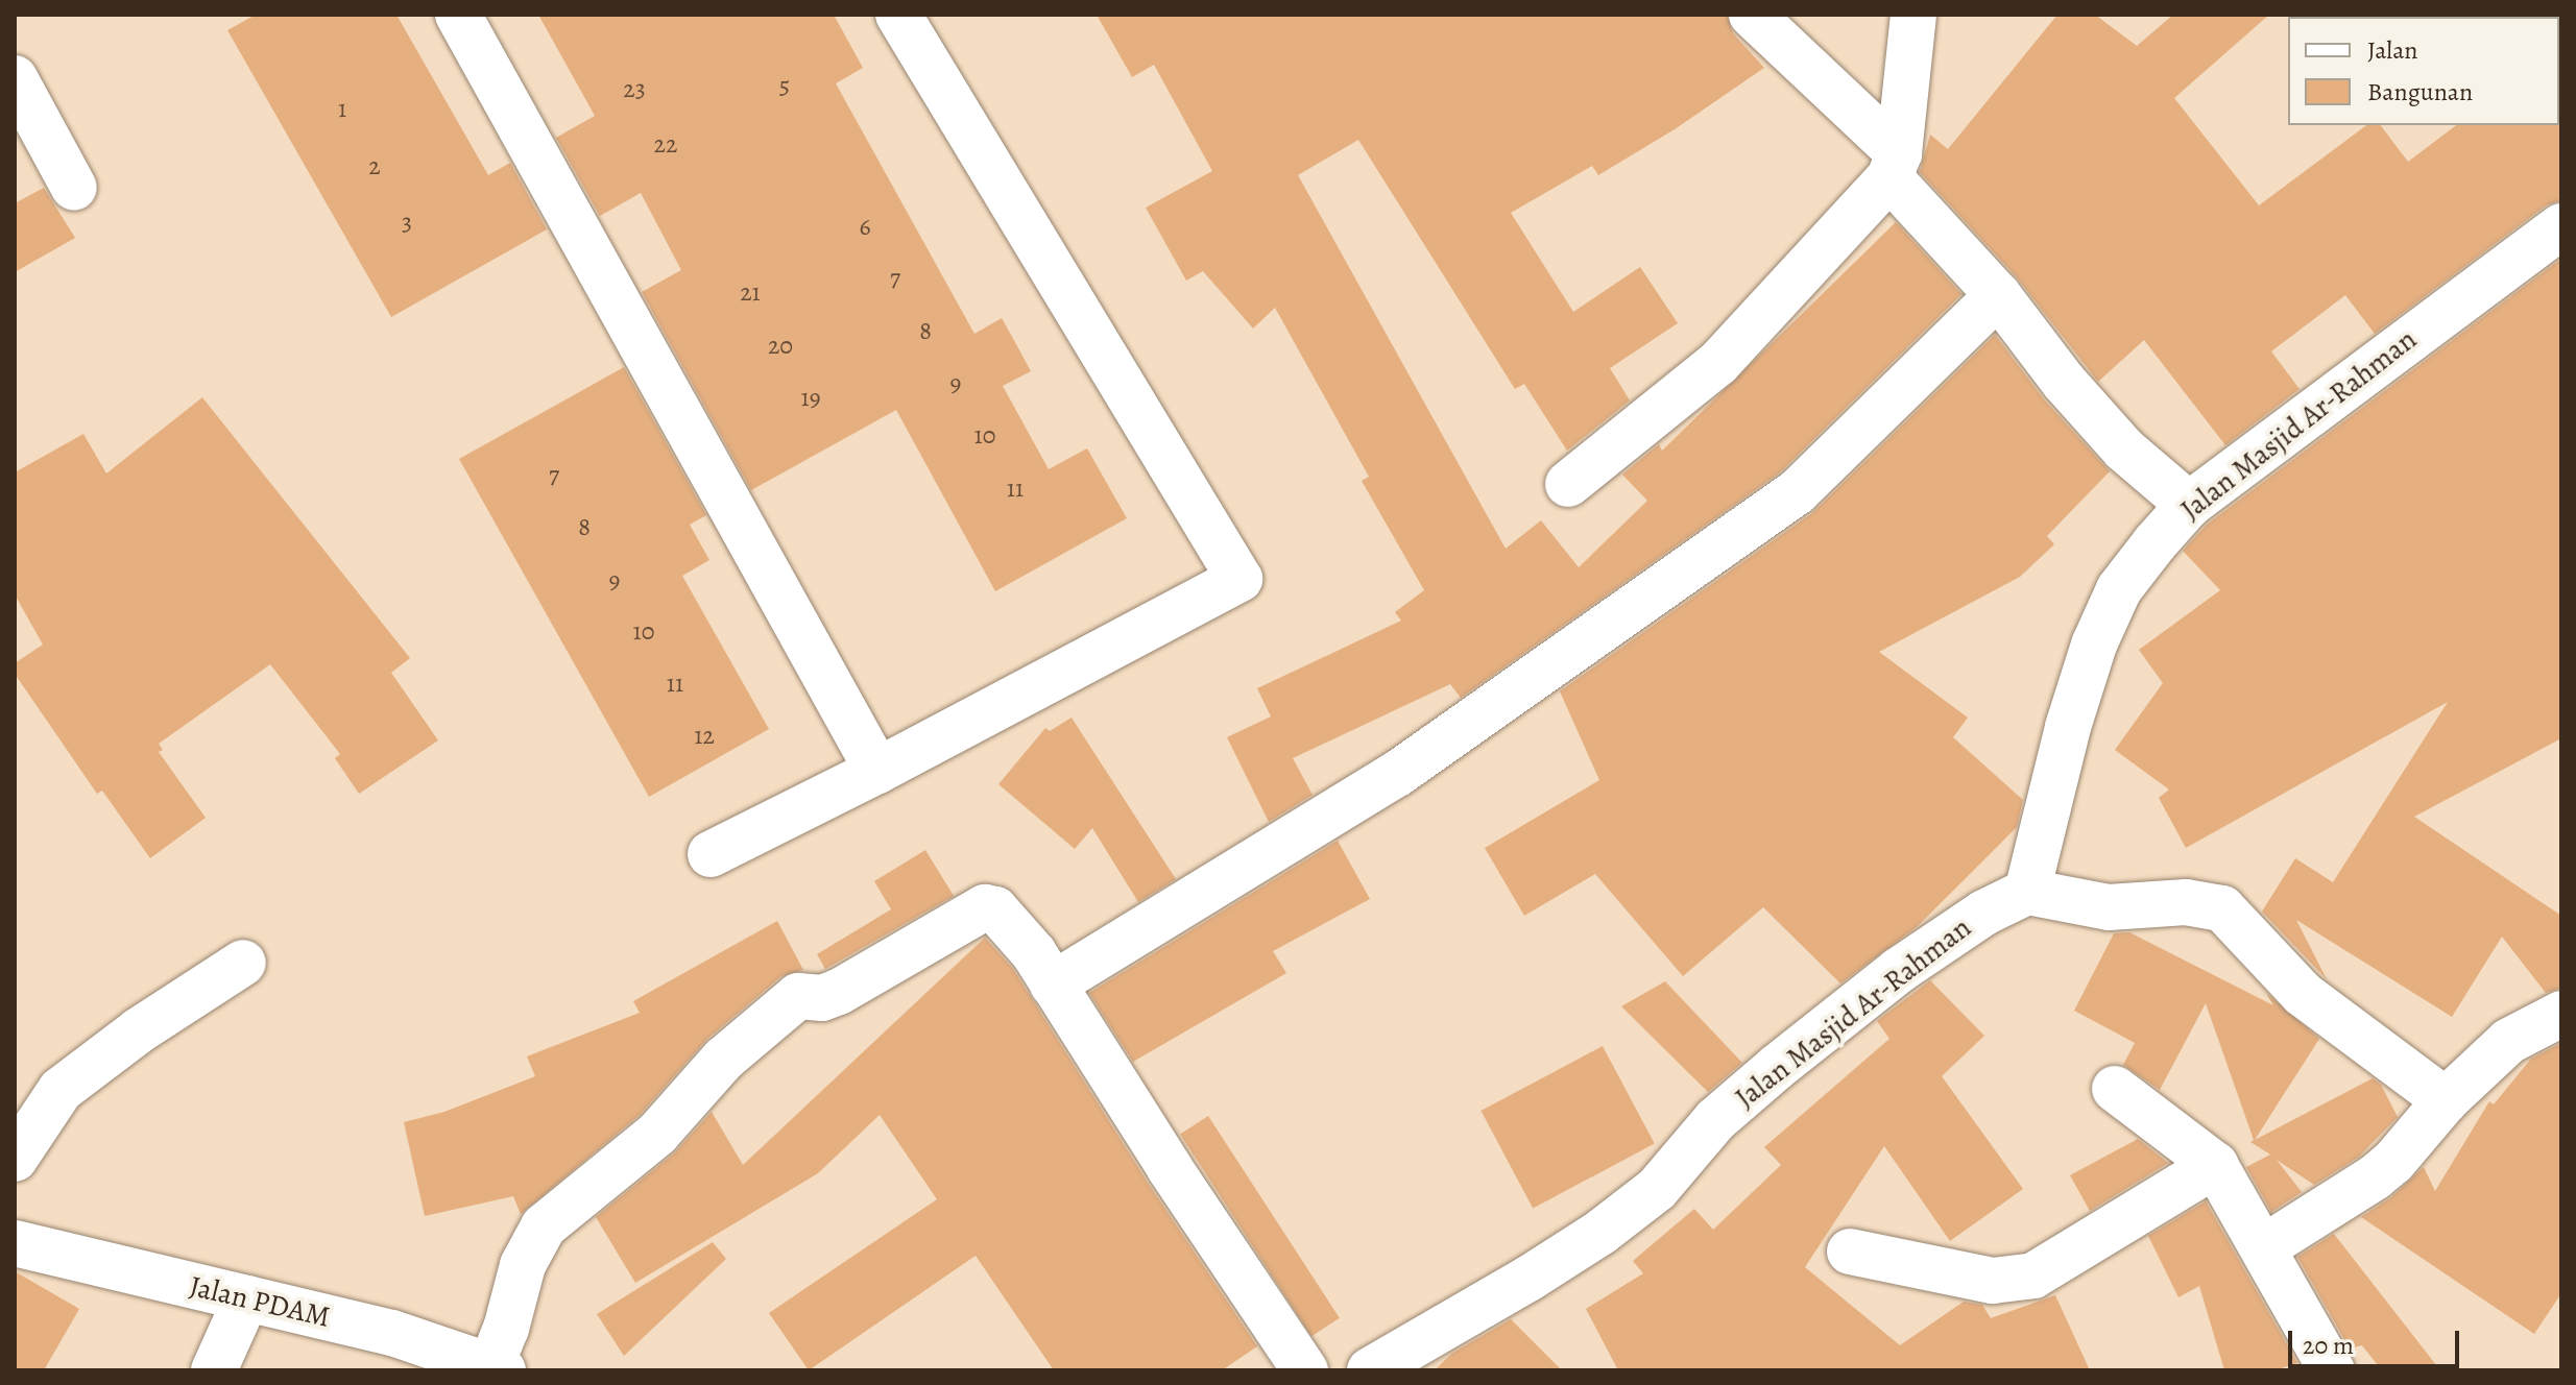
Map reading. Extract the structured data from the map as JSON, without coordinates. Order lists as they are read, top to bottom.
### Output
{
  "streets": {
    "street": ["Jalan Masjid Ar-Rahman", "Jalan PDAM"]
  },
  "house_numbers": [
    "5",
    "23",
    "1",
    "22",
    "2",
    "3",
    "6",
    "7",
    "21",
    "8",
    "20",
    "9",
    "19",
    "10",
    "7",
    "11",
    "8",
    "9",
    "10",
    "11",
    "12"
  ],
  "legend": ["Jalan", "Bangunan"],
  "scale_bar": "20 m"
}
